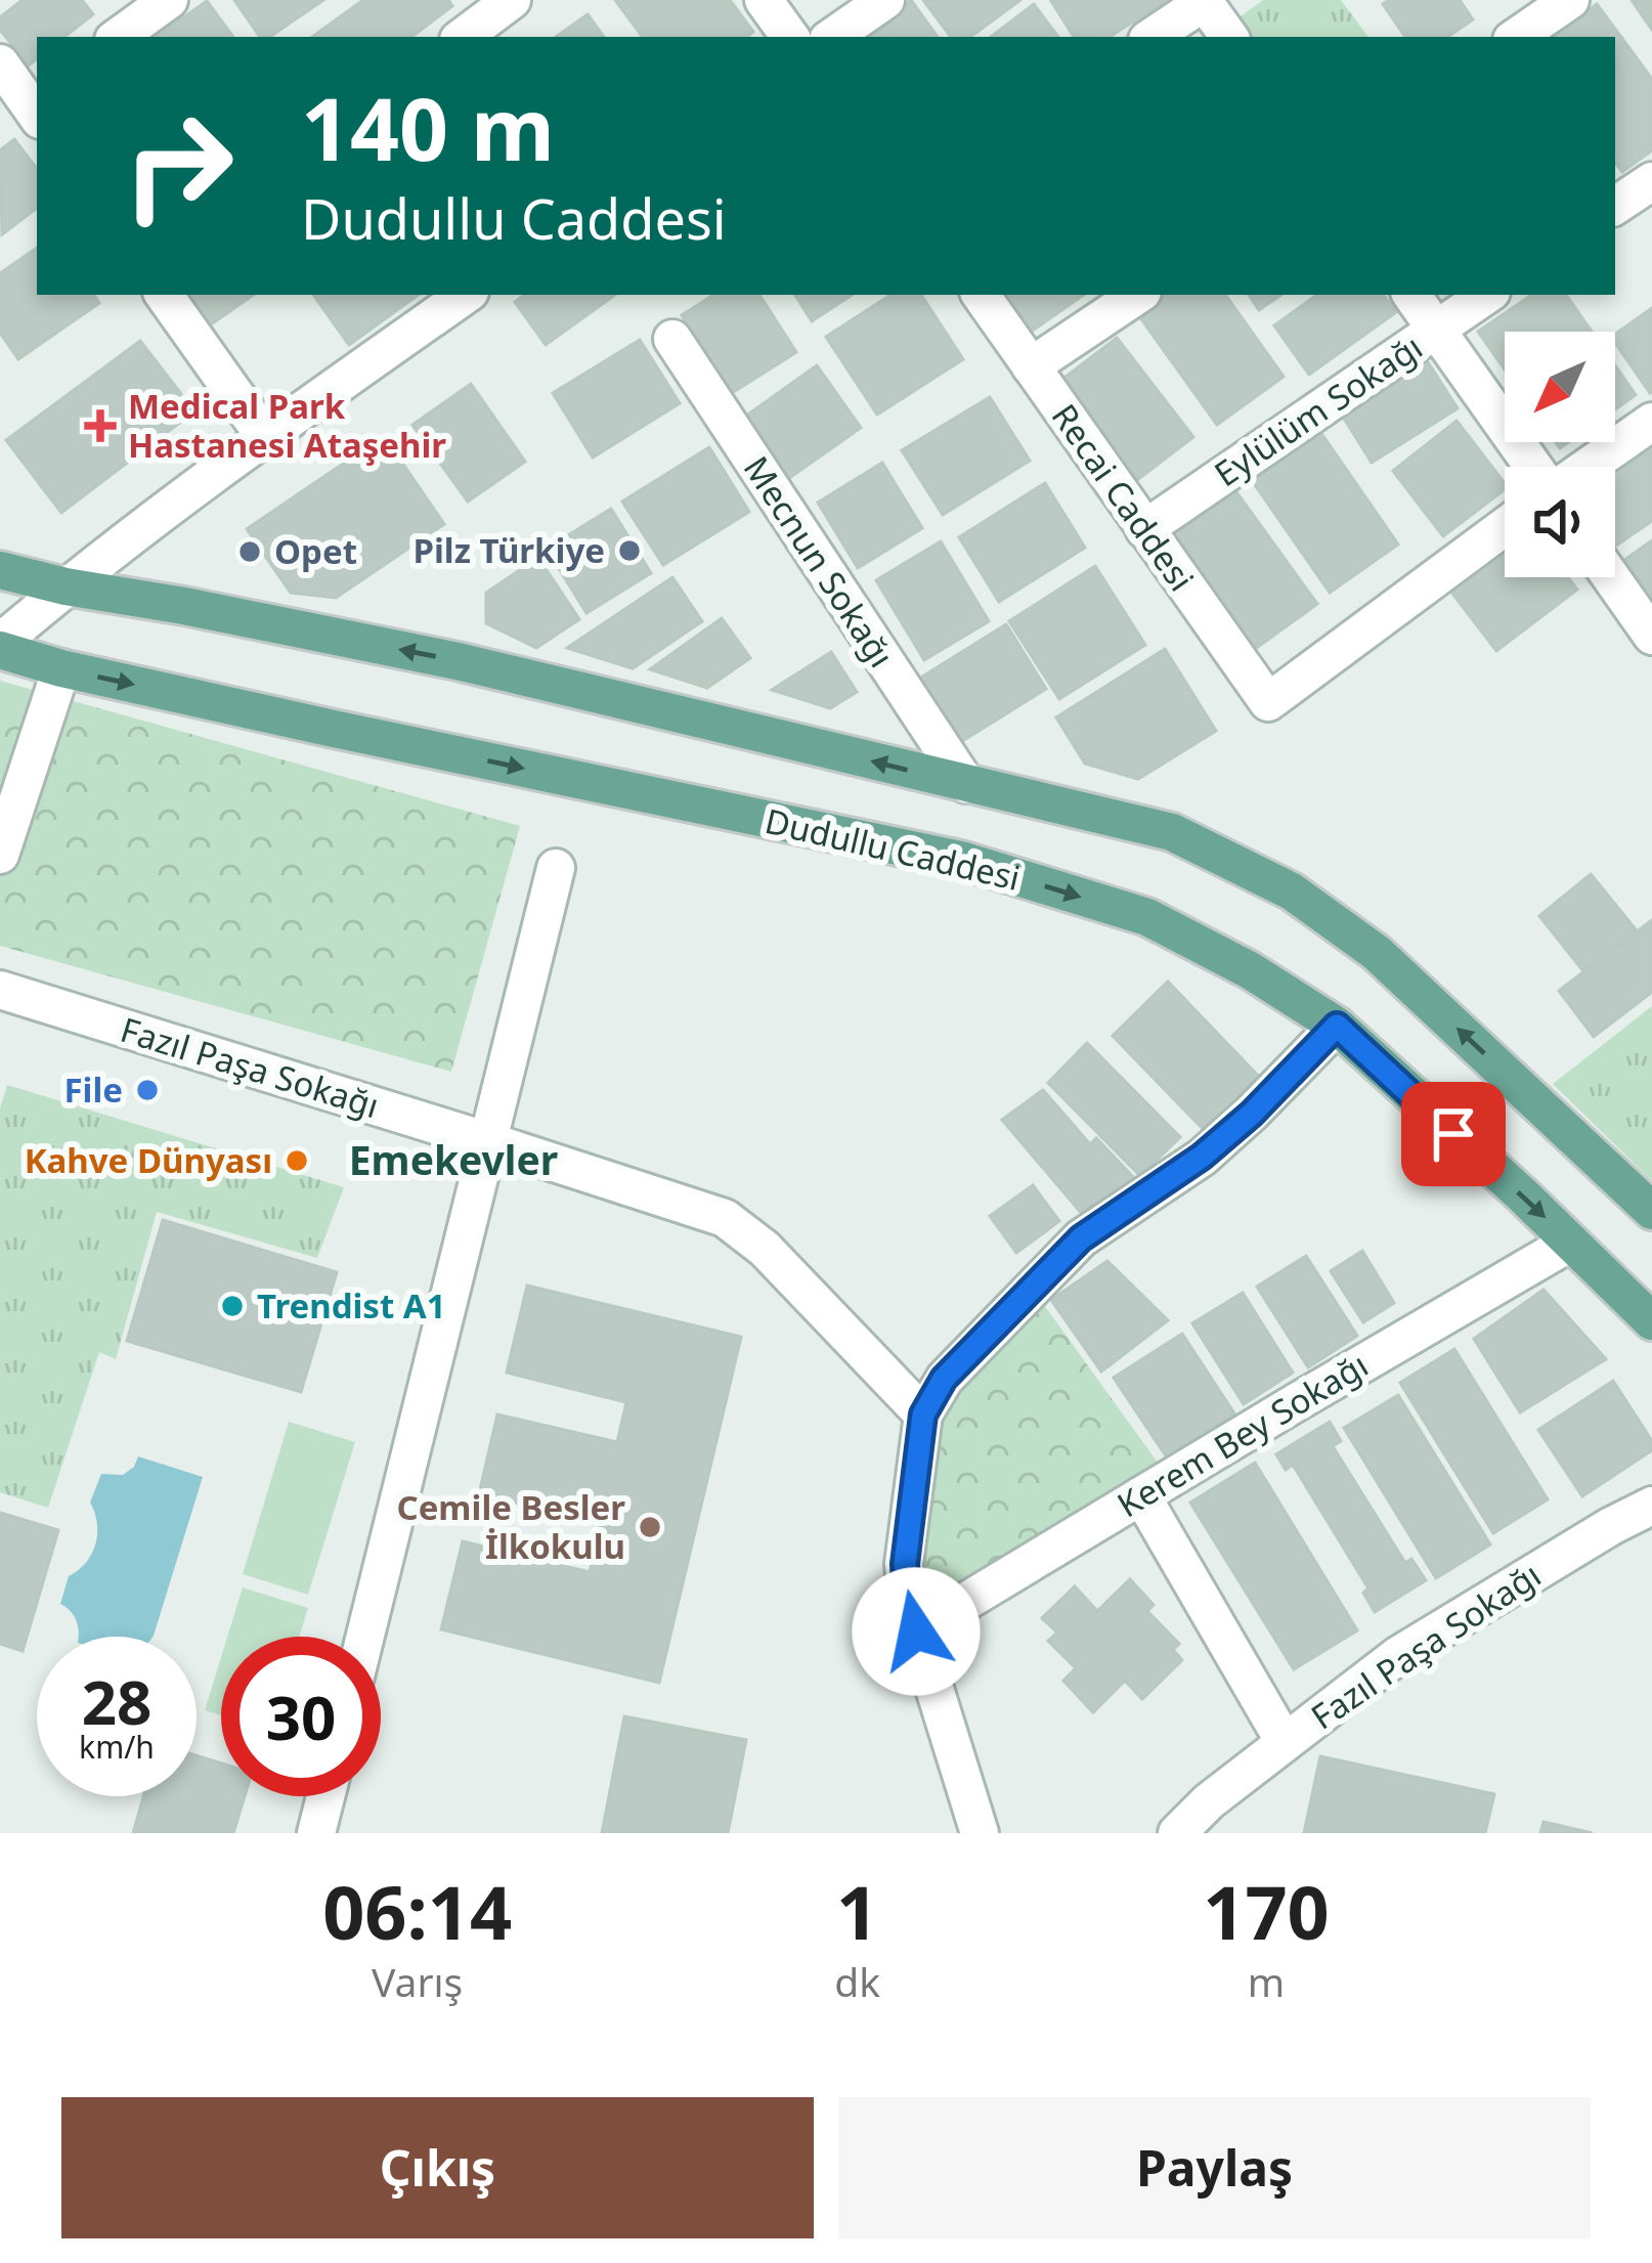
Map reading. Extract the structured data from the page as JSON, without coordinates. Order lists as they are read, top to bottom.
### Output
{
  "streets": {
    "main road": ["Dudullu Caddesi"],
    "street": [
      "Eylülüm Sokağı",
      "Recai Caddesi",
      "Mecnun Sokağı",
      "Fazıl Paşa Sokağı",
      "Kerem Bey Sokağı"
    ]
  },
  "crossings": [
    ["Eylülüm Sokağı", "Recai Caddesi"],
    ["Dudullu Caddesi", "Kerem Bey Sokağı"]
  ],
  "districts": ["Emekevler"],
  "places": {
    "health": ["Medical Park Hastanesi Ataşehir"],
    "other": [
      "Pilz Türkiye",
      "Opet",
      "File",
      "Kahve Dünyası",
      "Trendist A1",
      "Cemile Besler İlkokulu"
    ]
  },
  "north": "bottom left",
  "page": {
    "turn": ["140 m", "Dudullu Caddesi"],
    "speed": "28 km/h",
    "limit": "30",
    "eta": [
      "06:14",
      "Varış",
      "1",
      "dk",
      "170",
      "m"
    ],
    "buttons": ["Çıkış", "Paylaş"]
  }
}
